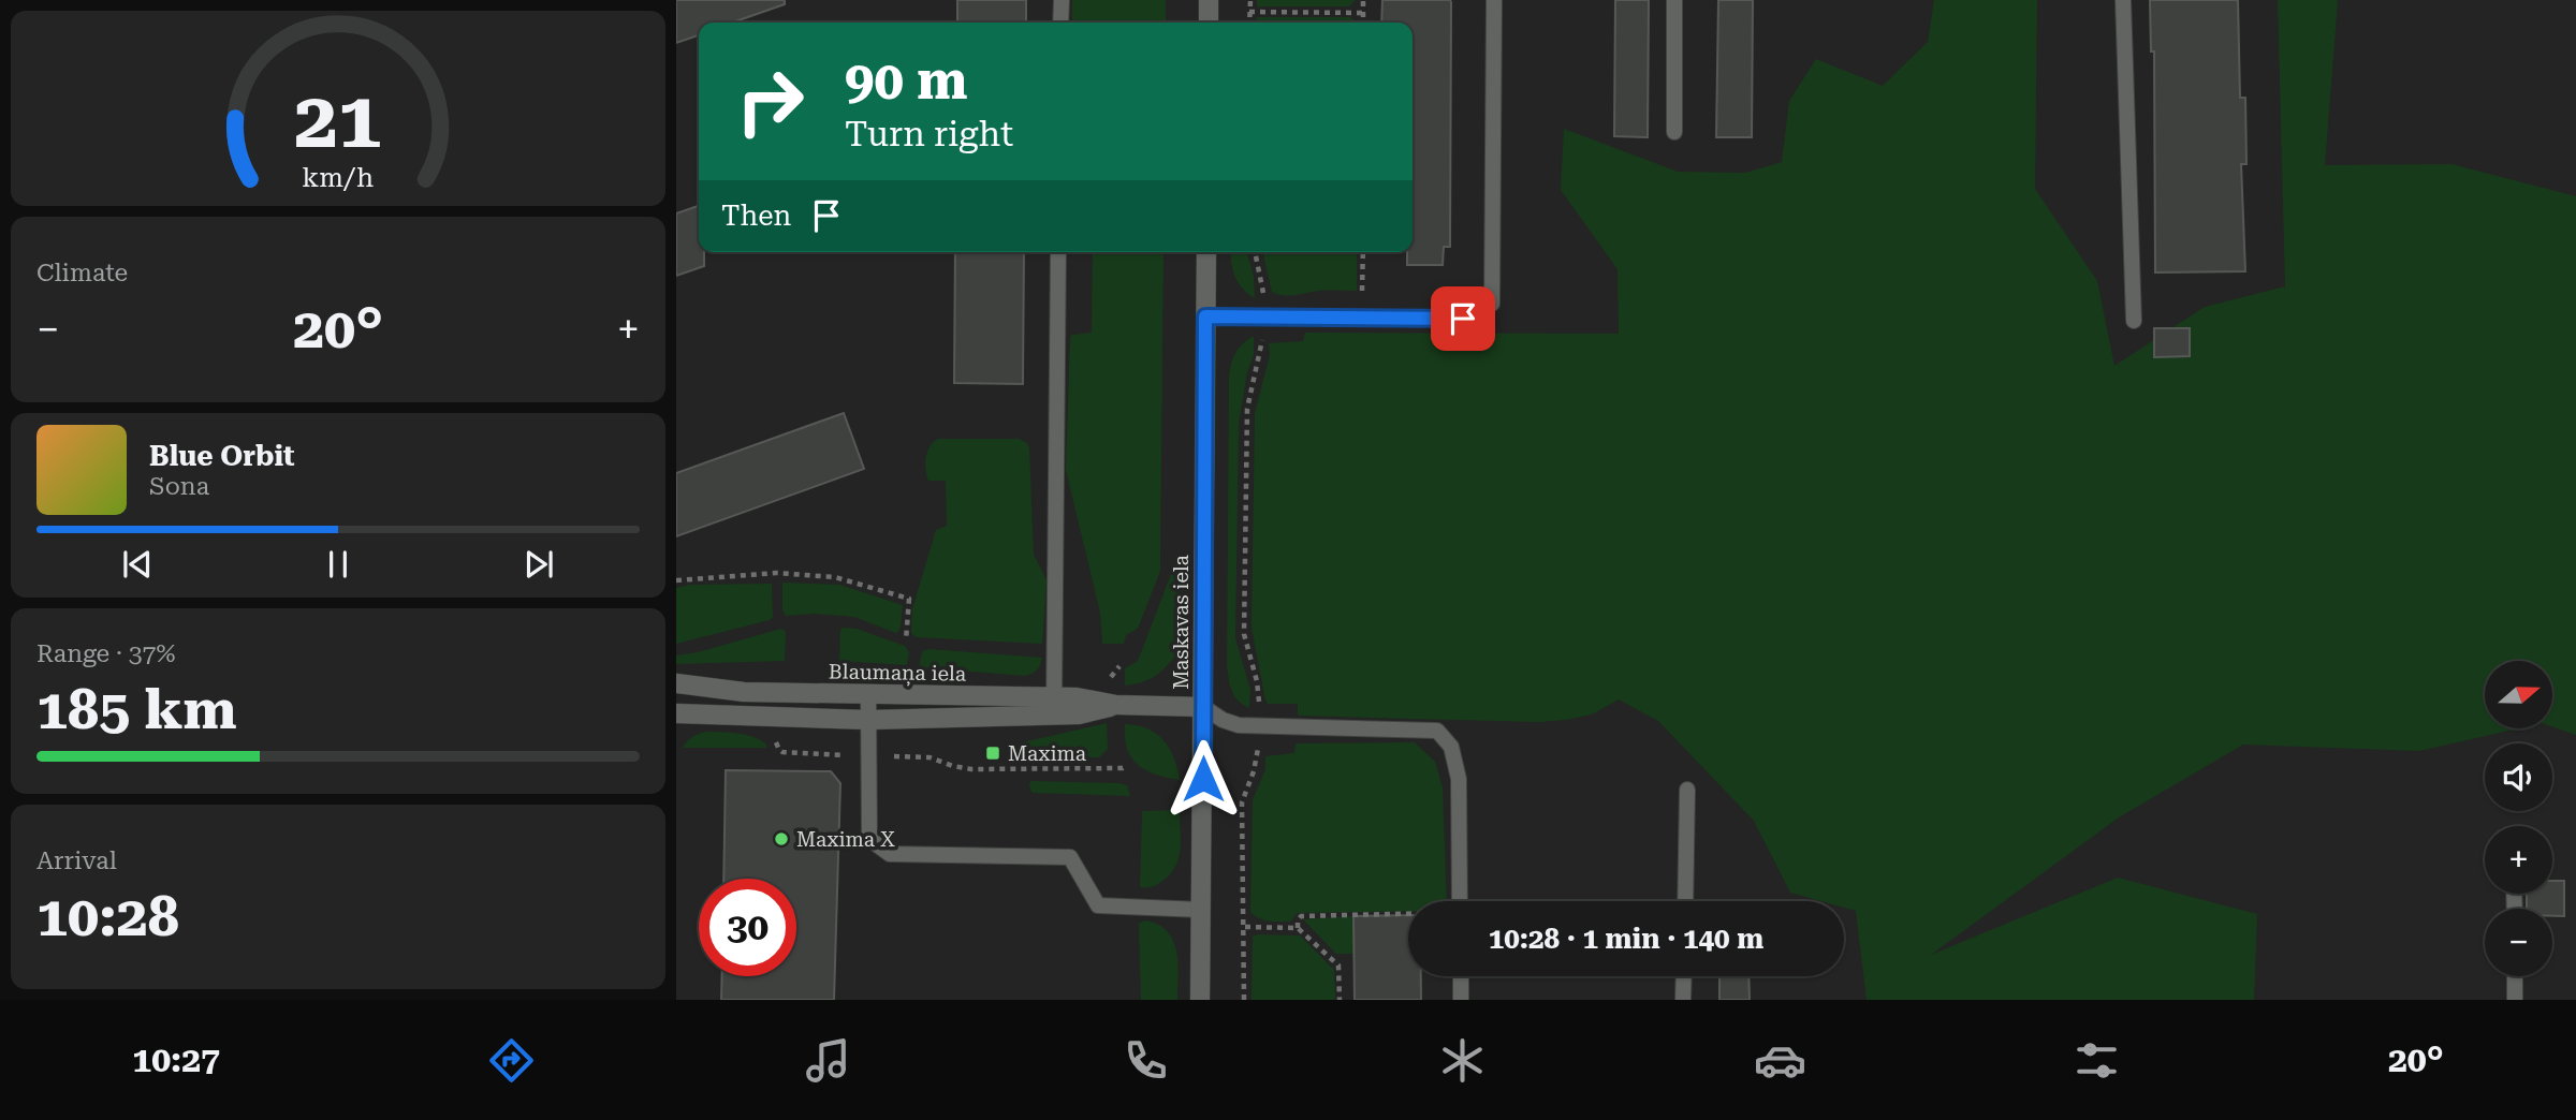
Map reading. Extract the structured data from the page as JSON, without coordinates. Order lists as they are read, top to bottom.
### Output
{
  "streets": {
    "street": ["Maskavas iela", "Blaumaņa iela"]
  },
  "crossings": [
    ["Maskavas iela", "Blaumaņa iela"]
  ],
  "places": {
    "transit": ["Maxima"],
    "other": ["Maxima X"]
  },
  "north": "right",
  "page": {
    "turn": ["90 m", "Turn right"],
    "then": "Then",
    "tile": [
      "Climate",
      ["Range · 37%", "185 km"],
      ["Arrival", "10:28"]
    ],
    "heat": ["−", "20°", "+"],
    "song": ["Blue Orbit", "Sona"],
    "map_buttons": ["+", "−"],
    "limit": "30",
    "trip": "10:28 · 1 min · 140 m",
    "tabs": ["10:27", "20°"],
    "gauge": ["21", "km/h"]
  }
}
